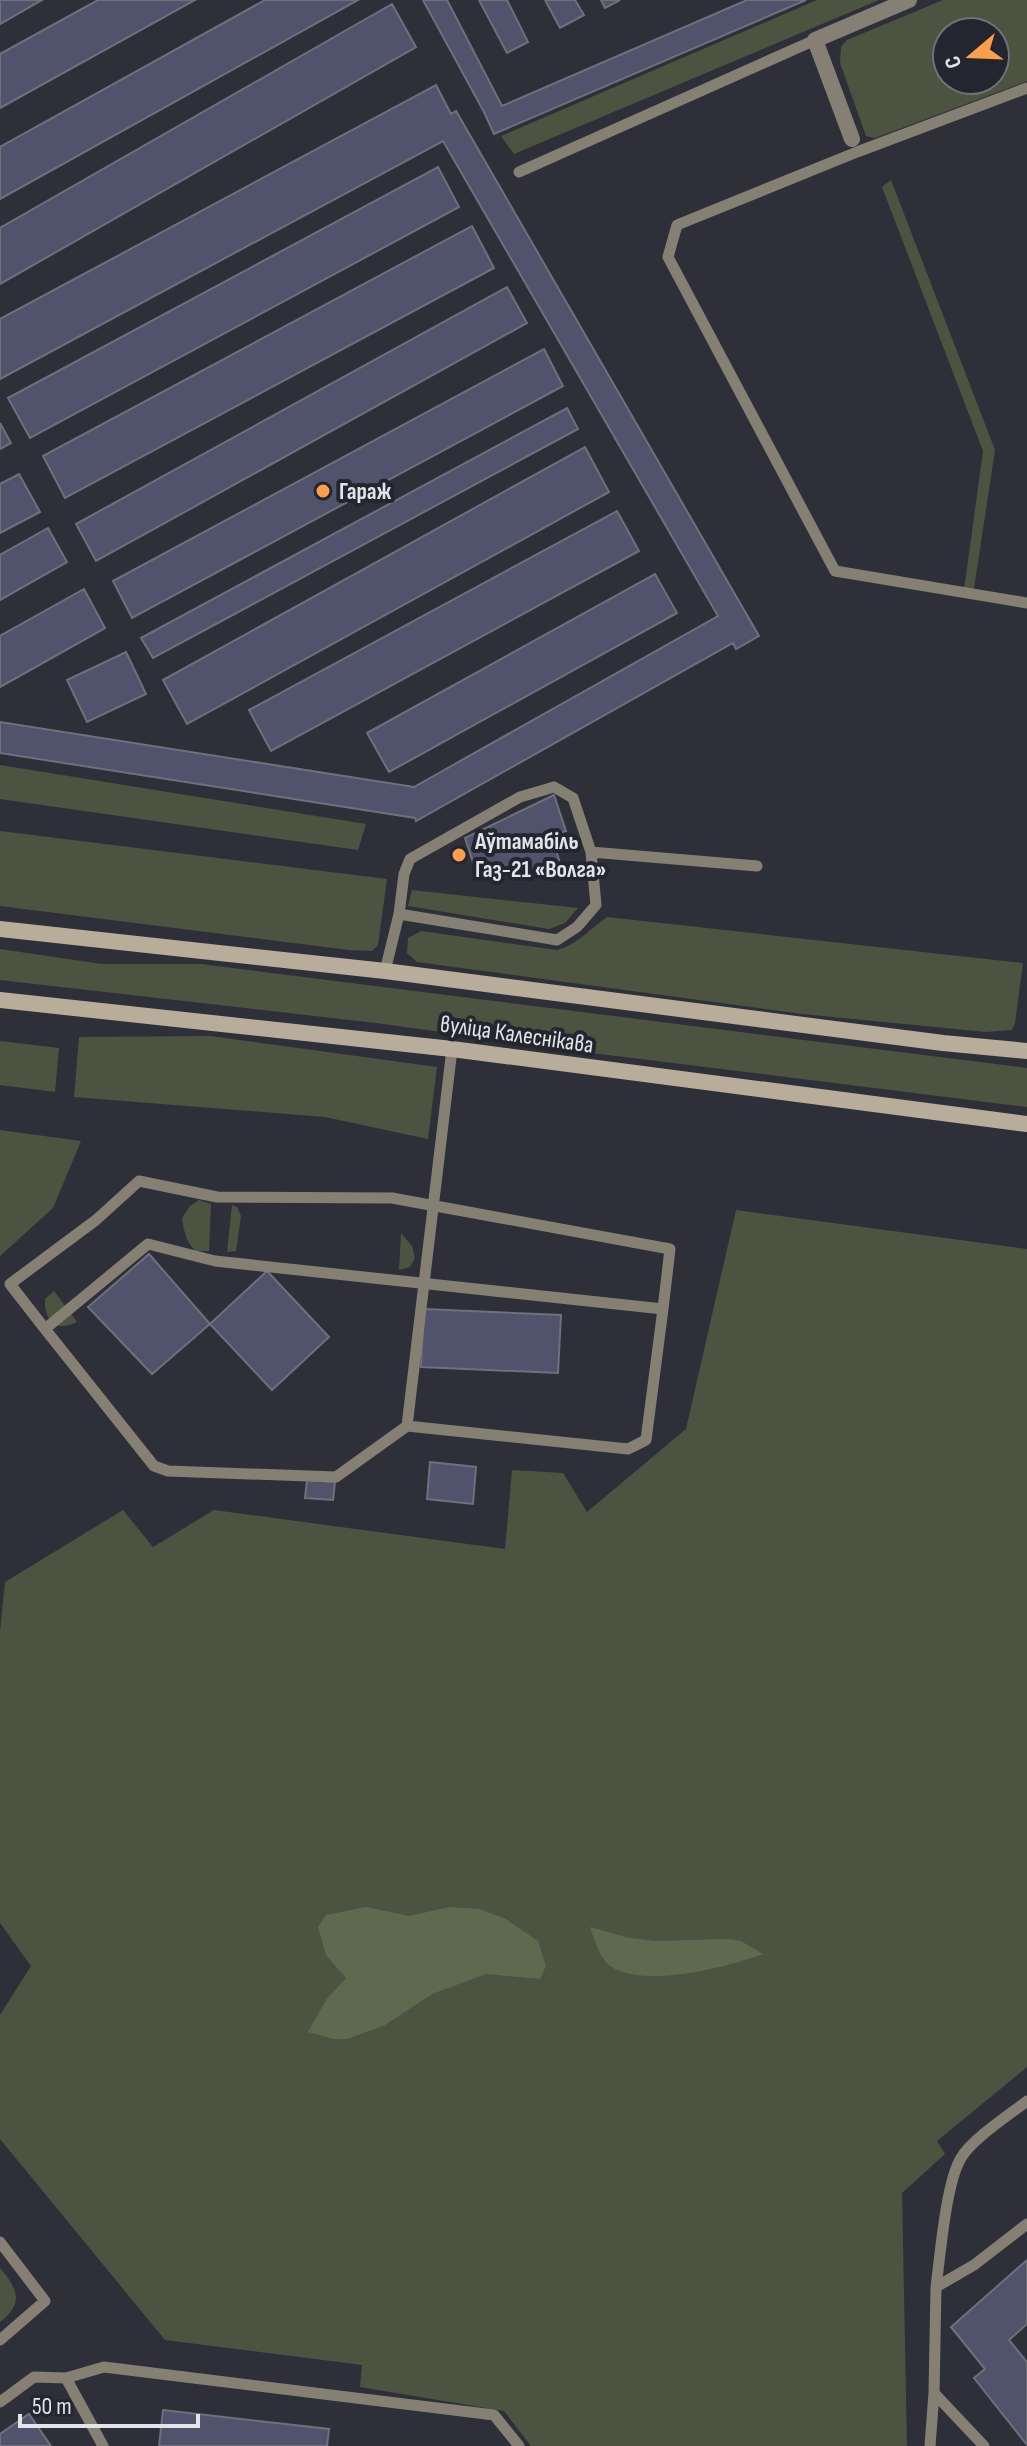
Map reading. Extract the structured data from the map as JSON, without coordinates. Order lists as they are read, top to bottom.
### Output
{
  "streets": {
    "main road": ["вуліца Калеснікава"]
  },
  "places": ["Гараж", "Аўтамабіль Газ-21 «Волга»"],
  "scale_bar": "50 m",
  "north": "left"
}
